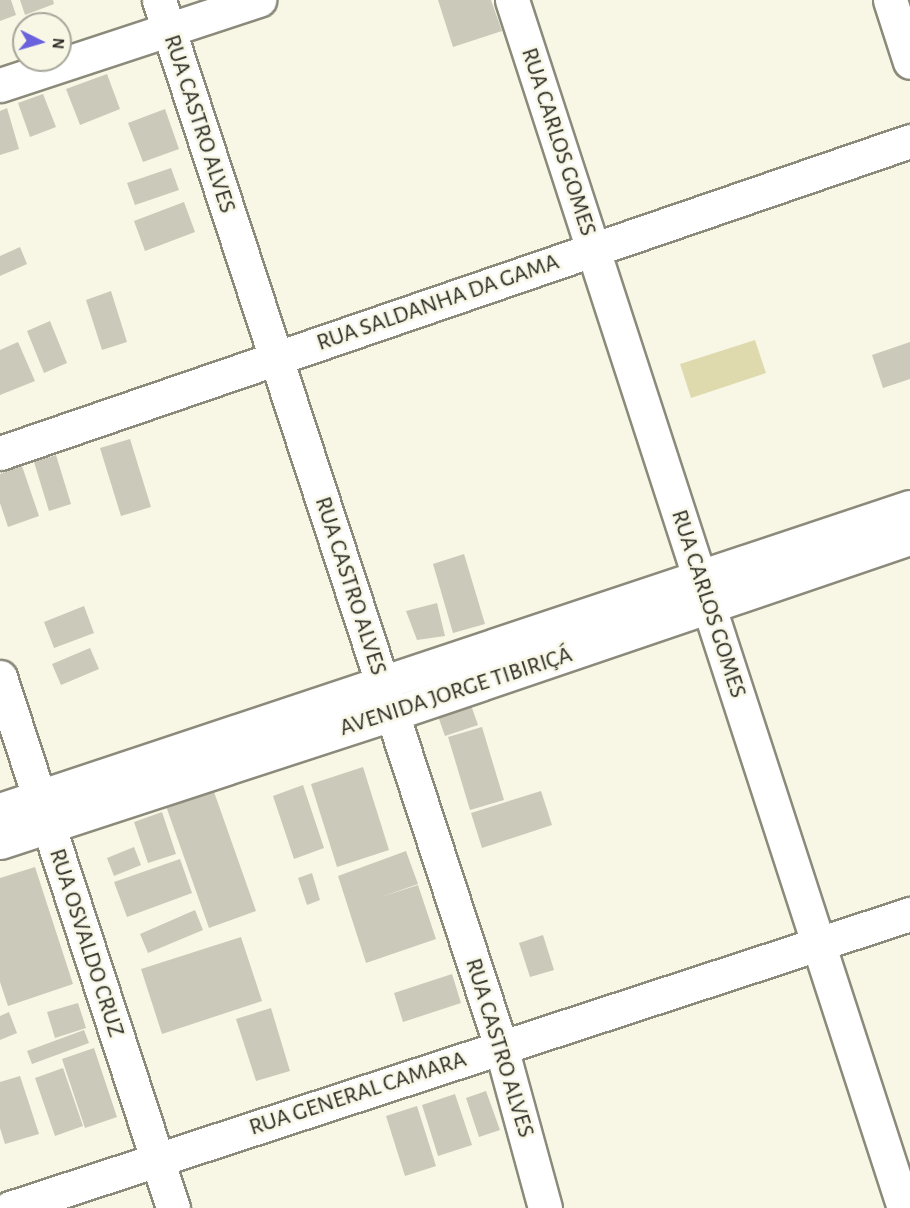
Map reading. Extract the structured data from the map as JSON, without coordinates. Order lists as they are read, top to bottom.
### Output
{
  "streets": {
    "street": [
      "RUA CASTRO ALVES",
      "RUA CARLOS GOMES",
      "RUA SALDANHA DA GAMA",
      "AVENIDA JORGE TIBIRIÇÁ",
      "RUA OSVALDO CRUZ",
      "RUA GENERAL CAMARA"
    ]
  },
  "crossings": [
    ["RUA CASTRO ALVES", "RUA SALDANHA DA GAMA"],
    ["RUA CASTRO ALVES", "AVENIDA JORGE TIBIRIÇÁ"],
    ["RUA CASTRO ALVES", "RUA GENERAL CAMARA"],
    ["RUA CARLOS GOMES", "RUA SALDANHA DA GAMA"],
    ["RUA CARLOS GOMES", "AVENIDA JORGE TIBIRIÇÁ"],
    ["RUA CARLOS GOMES", "RUA GENERAL CAMARA"],
    ["AVENIDA JORGE TIBIRIÇÁ", "RUA OSVALDO CRUZ"],
    ["RUA OSVALDO CRUZ", "RUA GENERAL CAMARA"]
  ],
  "north": "right"
}
